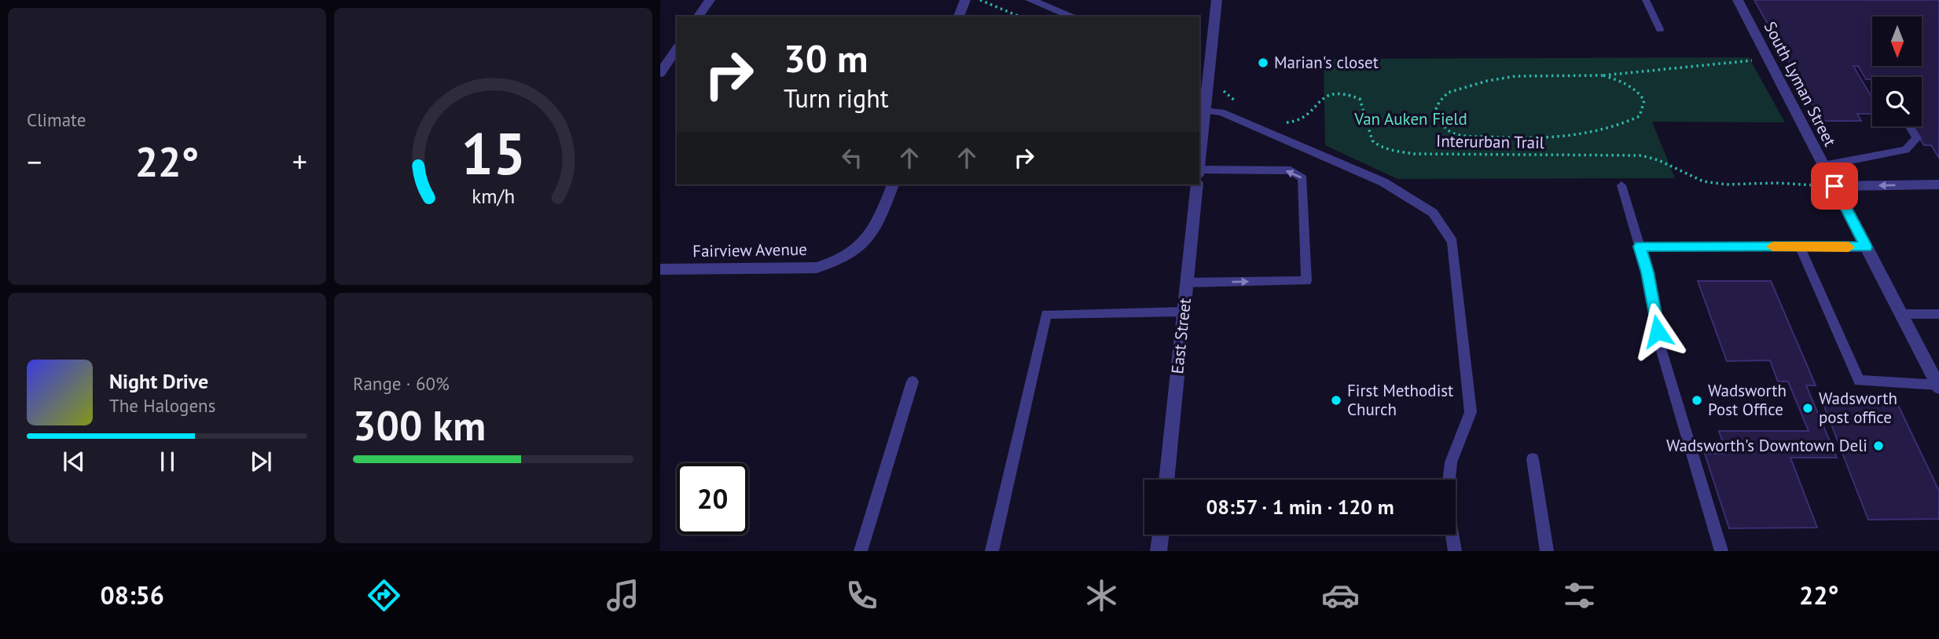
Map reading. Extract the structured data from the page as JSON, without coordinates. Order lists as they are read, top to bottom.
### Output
{
  "streets": {
    "street": ["South Lyman Street", "Fairview Avenue", "East Street"],
    "path": ["Interurban Trail"]
  },
  "crossings": [
    ["South Lyman Street", "Interurban Trail"]
  ],
  "parks": ["Van Auken Field"],
  "places": [
    "Marian's closet",
    "First Methodist Church",
    "Wadsworth Post Office",
    "Wadsworth post office",
    "Wadsworth's Downtown Deli"
  ],
  "north": "bottom",
  "page": {
    "tile": [
      "Climate",
      ["Range · 60%", "300 km"]
    ],
    "turn": ["30 m", "Turn right"],
    "heat": ["−", "22°", "+"],
    "song": ["Night Drive", "The Halogens"],
    "limit": "20",
    "trip": "08:57 · 1 min · 120 m",
    "tabs": ["08:56", "22°"],
    "gauge": ["15", "km/h"]
  }
}
